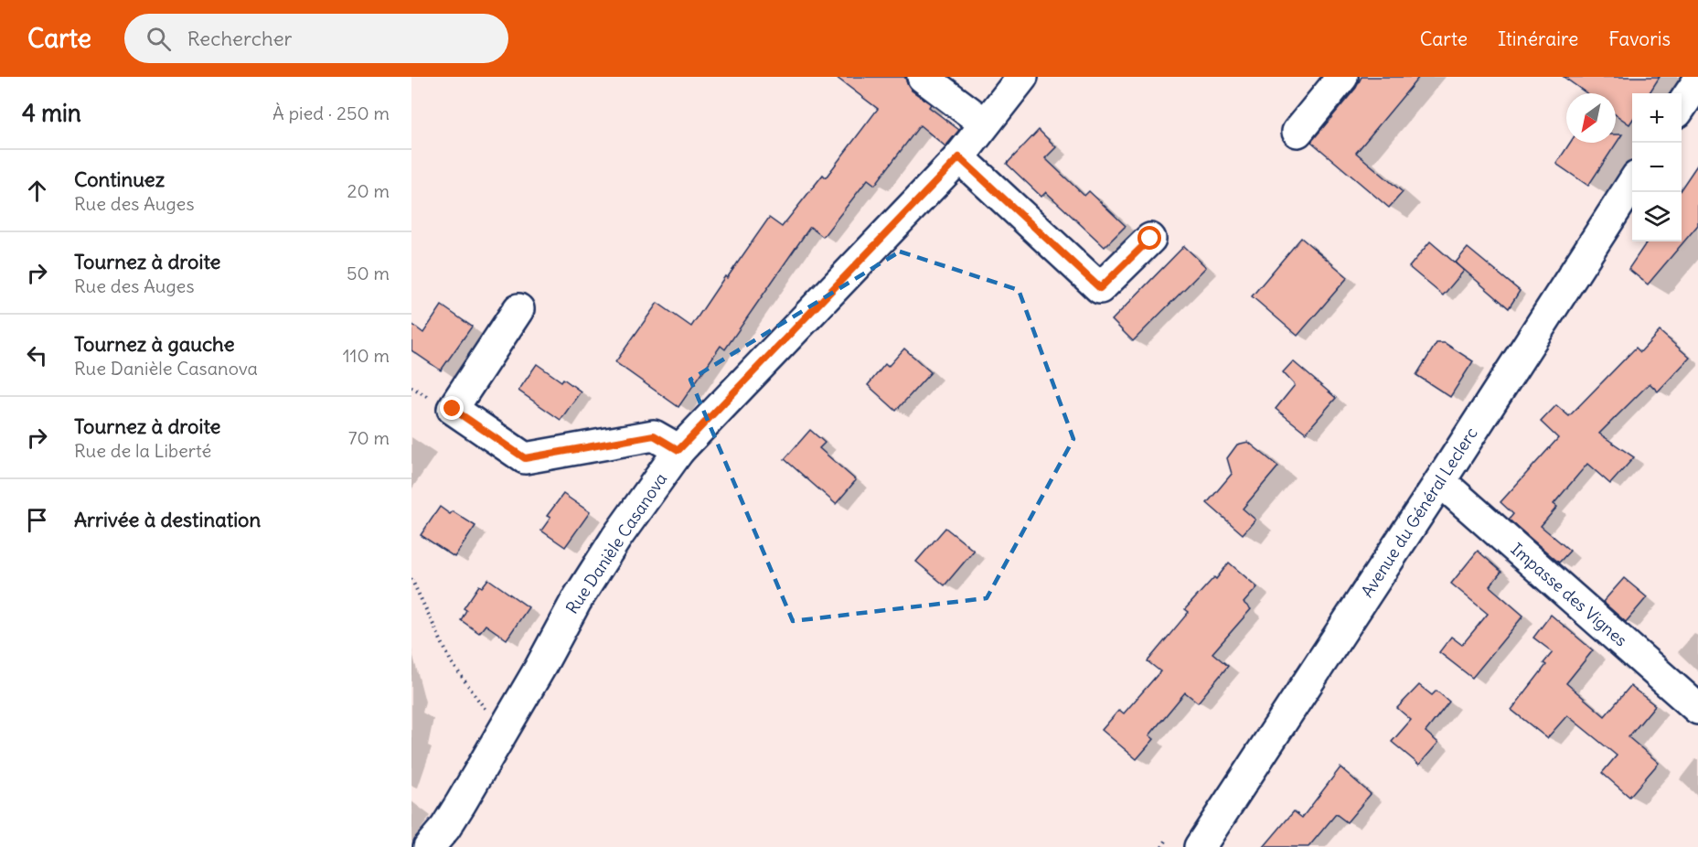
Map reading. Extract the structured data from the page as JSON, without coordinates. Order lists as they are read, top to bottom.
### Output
{
  "streets": {
    "street": ["Avenue du Général Leclerc", "Rue Danièle Casanova", "Impasse des Vignes"]
  },
  "crossings": [
    ["Avenue du Général Leclerc", "Impasse des Vignes"]
  ],
  "north": "bottom left",
  "page": {
    "header": "Carte",
    "search": "Rechercher",
    "nav": ["Carte", "Itinéraire", "Favoris"],
    "heading": ["4 min", "À pied · 250 m"],
    "map_buttons": ["+", "−"],
    "list": [
      ["Continuez", "Rue des Auges", "20 m"],
      ["Tournez à droite", "Rue des Auges", "50 m"],
      ["Tournez à gauche", "Rue Danièle Casanova", "110 m"],
      ["Tournez à droite", "Rue de la Liberté", "70 m"],
      "Arrivée à destination"
    ]
  }
}
